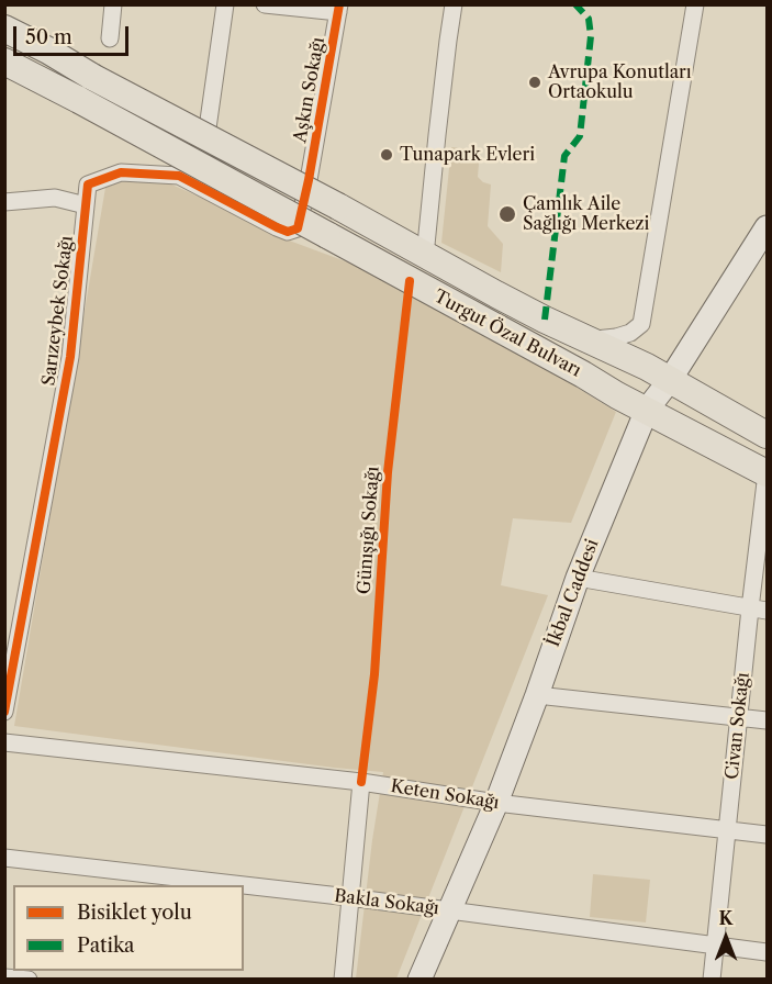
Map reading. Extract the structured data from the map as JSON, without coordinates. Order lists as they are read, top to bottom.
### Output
{
  "streets": {
    "main road": ["Turgut Özal Bulvarı", "İkbal Caddesi"],
    "street": [
      "Aşkın Sokağı",
      "Sarızeybek Sokağı",
      "Civan Sokağı",
      "Keten Sokağı",
      "Bakla Sokağı"
    ],
    "cycle path": ["Günışığı Sokağı"]
  },
  "crossings": [
    ["Aşkın Sokağı", "Sarızeybek Sokağı"],
    ["Turgut Özal Bulvarı", "İkbal Caddesi"],
    ["Turgut Özal Bulvarı", "Civan Sokağı"],
    ["İkbal Caddesi", "Keten Sokağı"],
    ["İkbal Caddesi", "Bakla Sokağı"],
    ["Civan Sokağı", "Keten Sokağı"],
    ["Civan Sokağı", "Bakla Sokağı"]
  ],
  "places": ["Avrupa Konutları Ortaokulu", "Tunapark Evleri", "Çamlık Aile Sağlığı Merkezi"],
  "legend": ["Bisiklet yolu", "Patika"],
  "scale_bar": "50 m",
  "north": "top"
}
